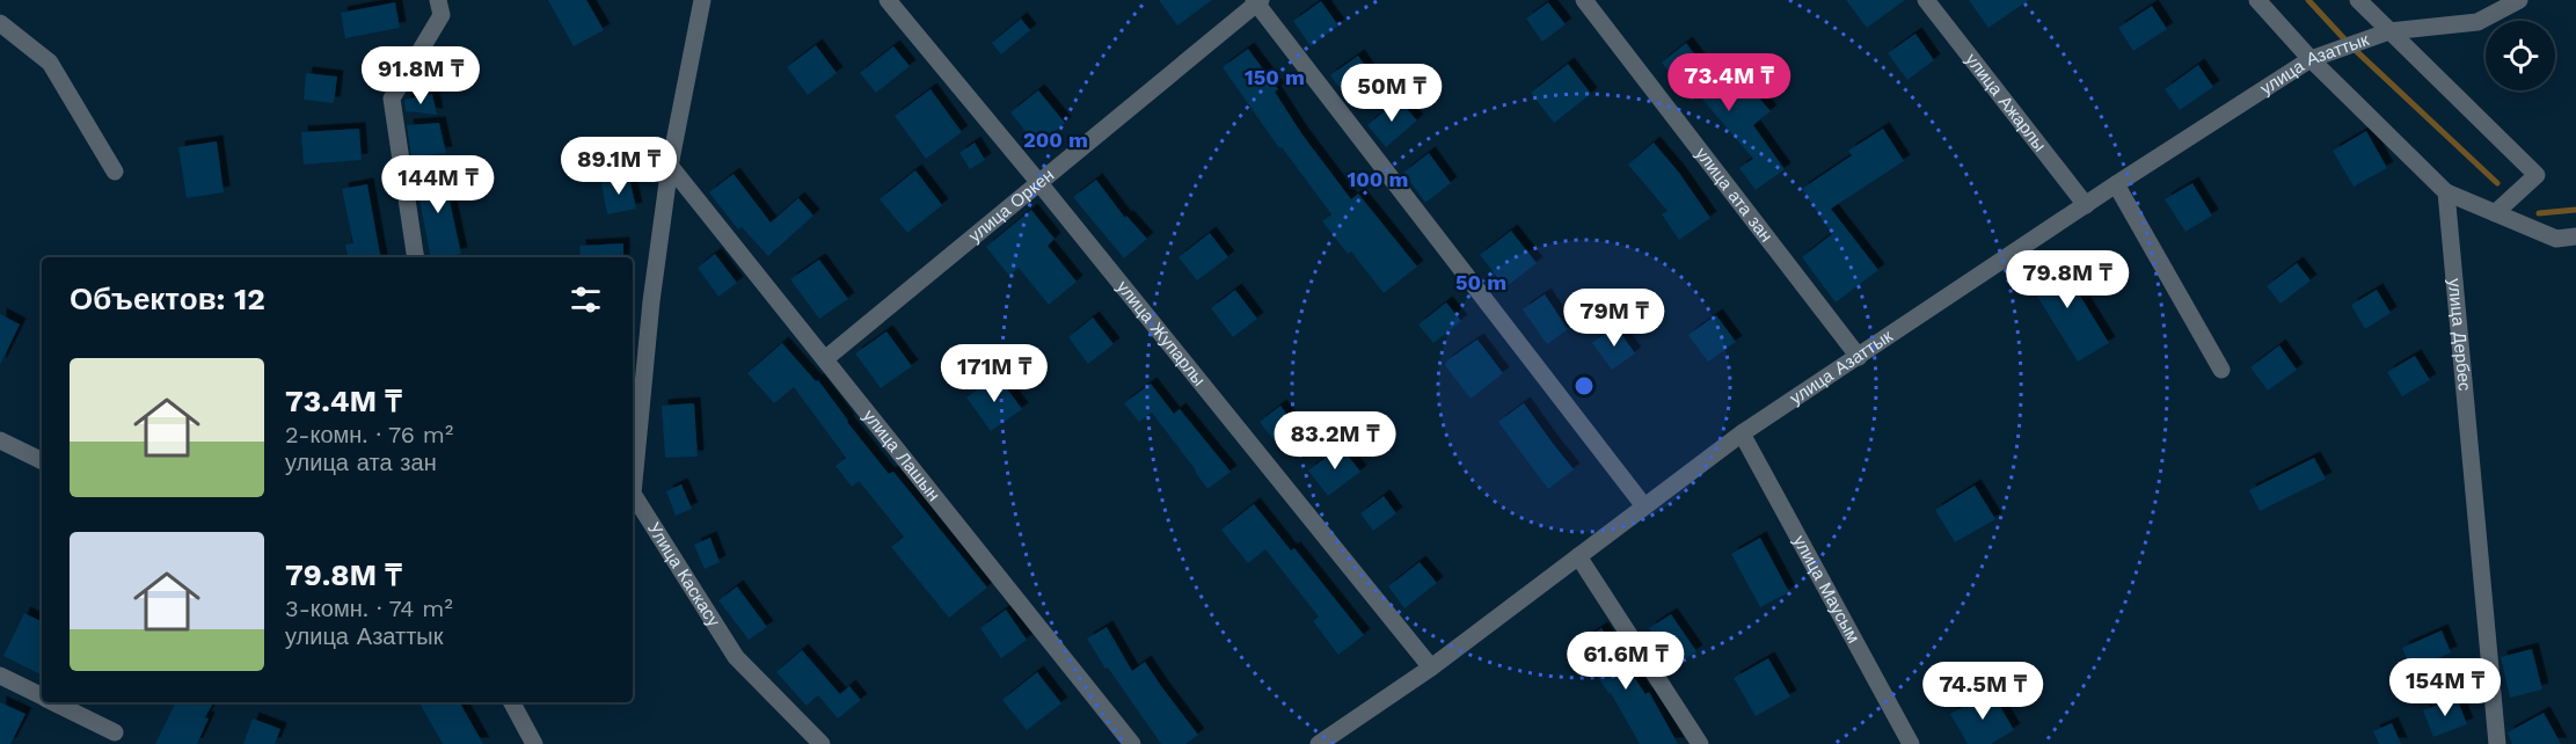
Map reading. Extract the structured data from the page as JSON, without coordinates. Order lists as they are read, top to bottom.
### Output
{
  "streets": {
    "street": [
      "улица Азаттык",
      "улица Ажарлы",
      "улица ата зан",
      "улица Оркен",
      "улица Жупарлы",
      "улица Дербес",
      "улица Лашын",
      "Улица Каскасу",
      "улица Маусым"
    ]
  },
  "crossings": [
    ["улица Азаттык", "улица Ажарлы"],
    ["улица Азаттык", "улица ата зан"],
    ["улица Азаттык", "улица Жупарлы"],
    ["улица Азаттык", "улица Маусым"],
    ["улица Оркен", "улица Жупарлы"],
    ["улица Оркен", "улица Лашын"],
    ["улица Лашын", "Улица Каскасу"]
  ],
  "page": {
    "price": [
      "91.8M ₸",
      "73.4M ₸",
      "50M ₸",
      "89.1M ₸",
      "144M ₸",
      "79.8M ₸",
      "79M ₸",
      "171M ₸",
      "83.2M ₸",
      "61.6M ₸",
      "154M ₸",
      "74.5M ₸"
    ],
    "heading": "Объектов: 12",
    "list": [
      {
        "name": "73.4M ₸",
        "note": "2-комн. · 76 m² · улица ата зан"
      },
      {
        "name": "79.8M ₸",
        "note": "3-комн. · 74 m² · улица Азаттык"
      }
    ]
  },
  "rings": [
    "150 m",
    "200 m",
    "100 m",
    "50 m"
  ]
}
